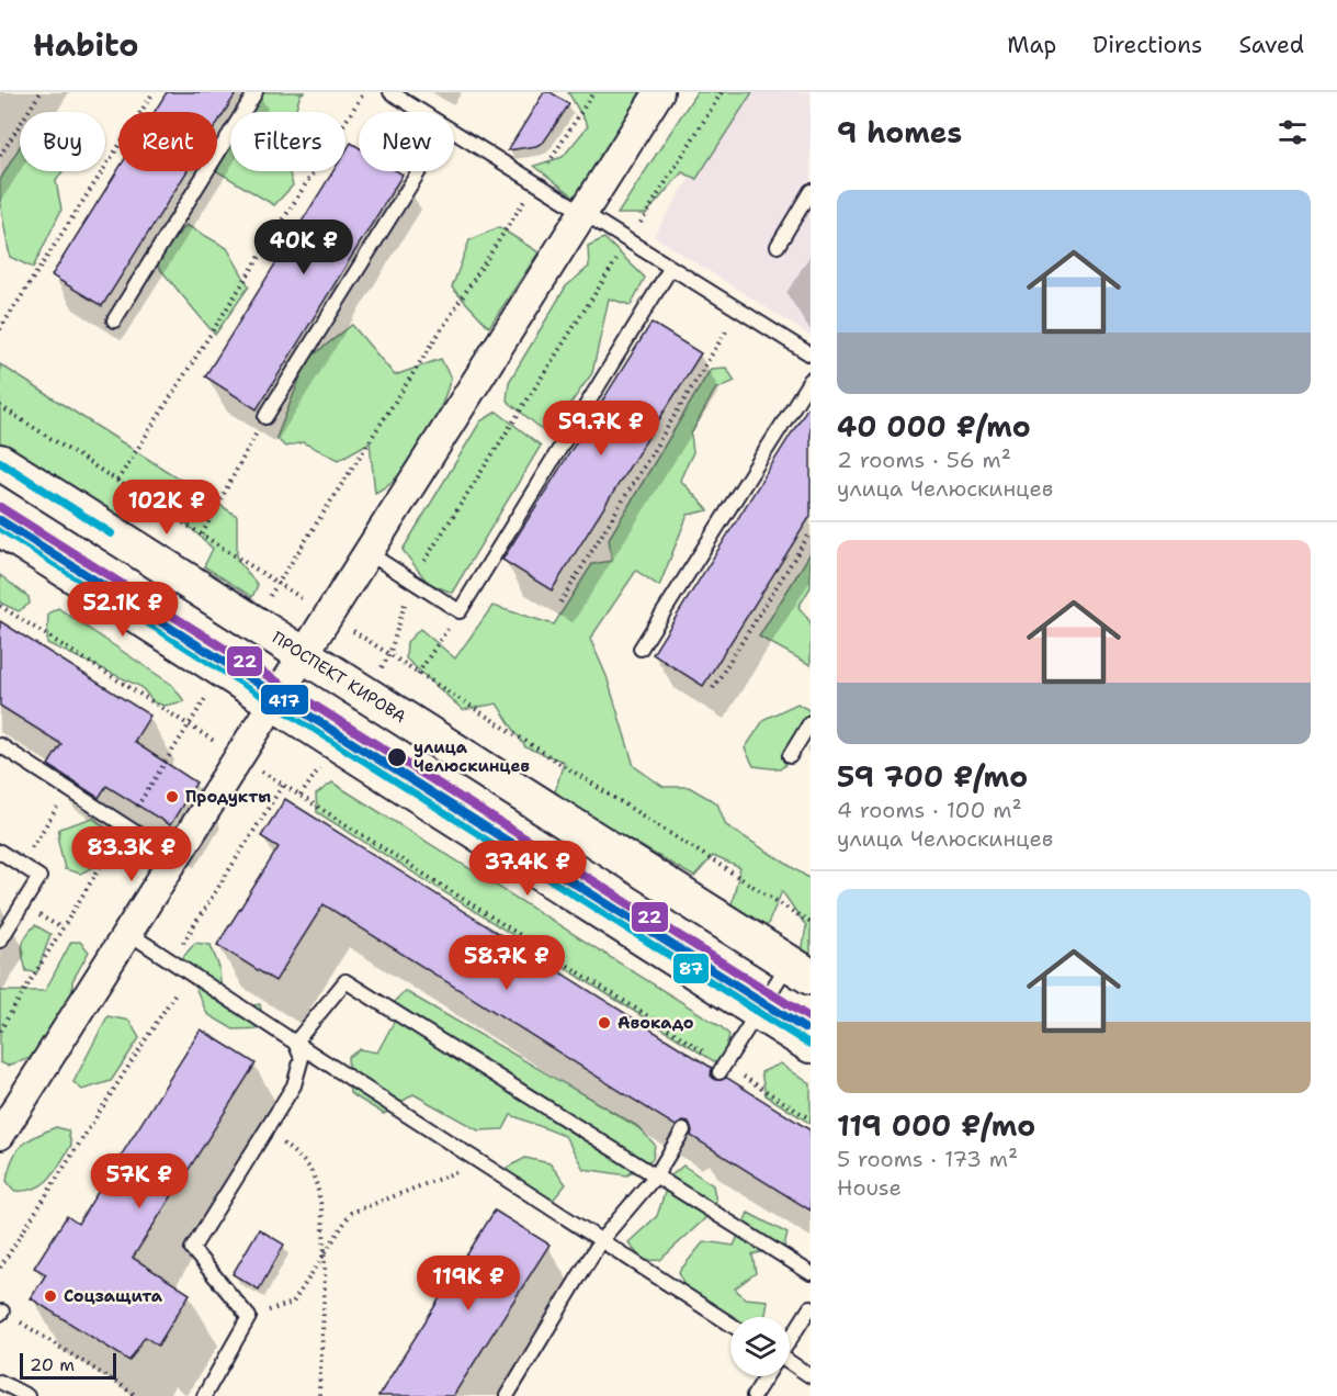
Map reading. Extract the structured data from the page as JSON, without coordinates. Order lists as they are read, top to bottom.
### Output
{
  "streets": {
    "street": ["ПРОСПЕКТ КИРОВА"]
  },
  "places": [
    "улица Челюскинцев",
    "Продукты",
    "Авокадо",
    "Соцзащита"
  ],
  "lines": ["transit line 87", "transit line 22", "transit line 417"],
  "scale_bar": "20 m",
  "page": {
    "header": "Habito",
    "nav": ["Map", "Directions", "Saved"],
    "heading": "9 homes",
    "chip": [
      "Buy",
      "Rent",
      "Filters",
      "New"
    ],
    "list": [
      {
        "name": "40 000 ₽/mo",
        "note": "2 rooms · 56 m² · улица Челюскинцев"
      },
      {
        "name": "59 700 ₽/mo",
        "note": "4 rooms · 100 m² · улица Челюскинцев"
      },
      {
        "name": "119 000 ₽/mo",
        "note": "5 rooms · 173 m² · House"
      }
    ],
    "price": [
      "40K ₽",
      "59.7K ₽",
      "102K ₽",
      "52.1K ₽",
      "83.3K ₽",
      "37.4K ₽",
      "58.7K ₽",
      "57K ₽",
      "119K ₽"
    ],
    "scale": "20 m"
  }
}
